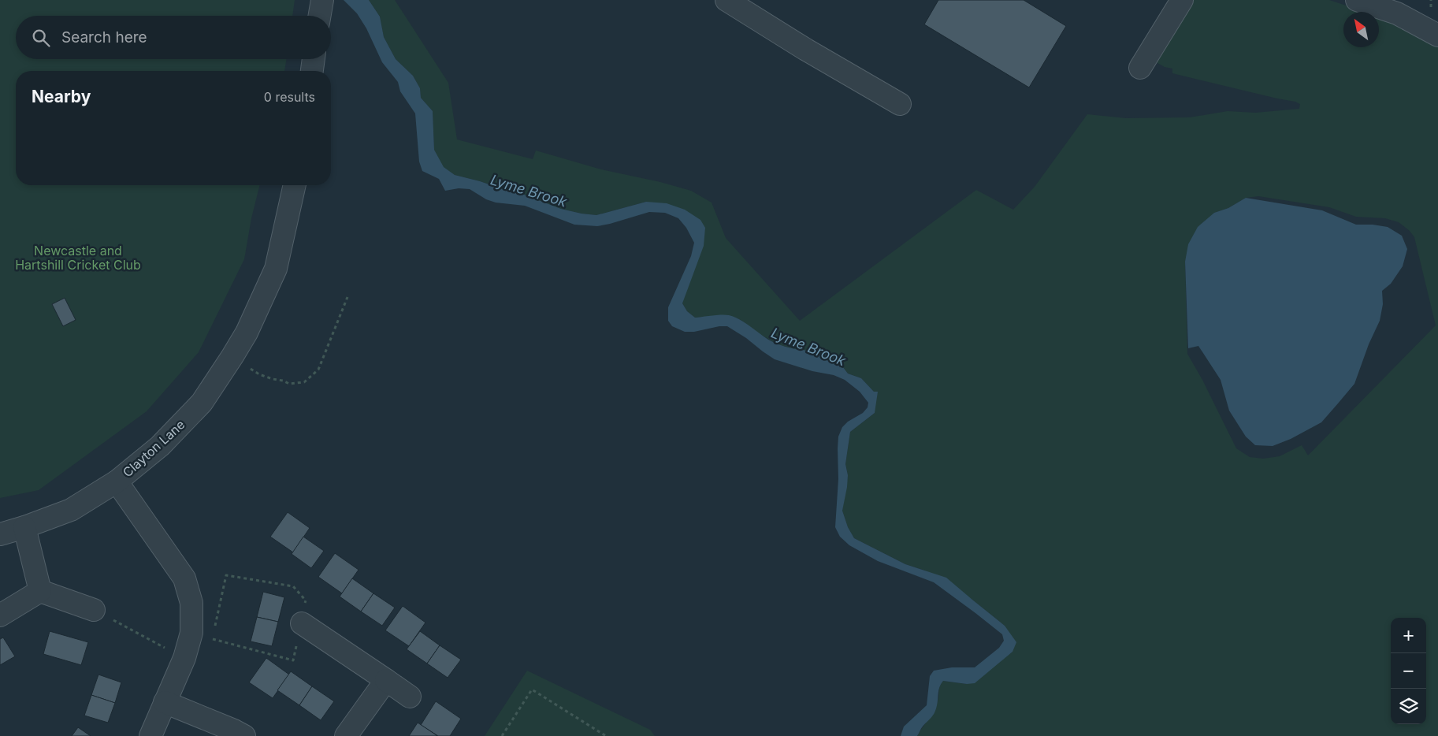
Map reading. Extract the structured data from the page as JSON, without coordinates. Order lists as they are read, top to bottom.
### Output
{
  "streets": {
    "street": ["Clayton Lane"]
  },
  "water": ["Lyme Brook"],
  "parks": ["Newcastle and Hartshill Cricket Club"],
  "north": "top left",
  "page": {
    "search": "Search here",
    "heading": ["Nearby", "0 results"],
    "map_buttons": ["+", "−"]
  }
}
